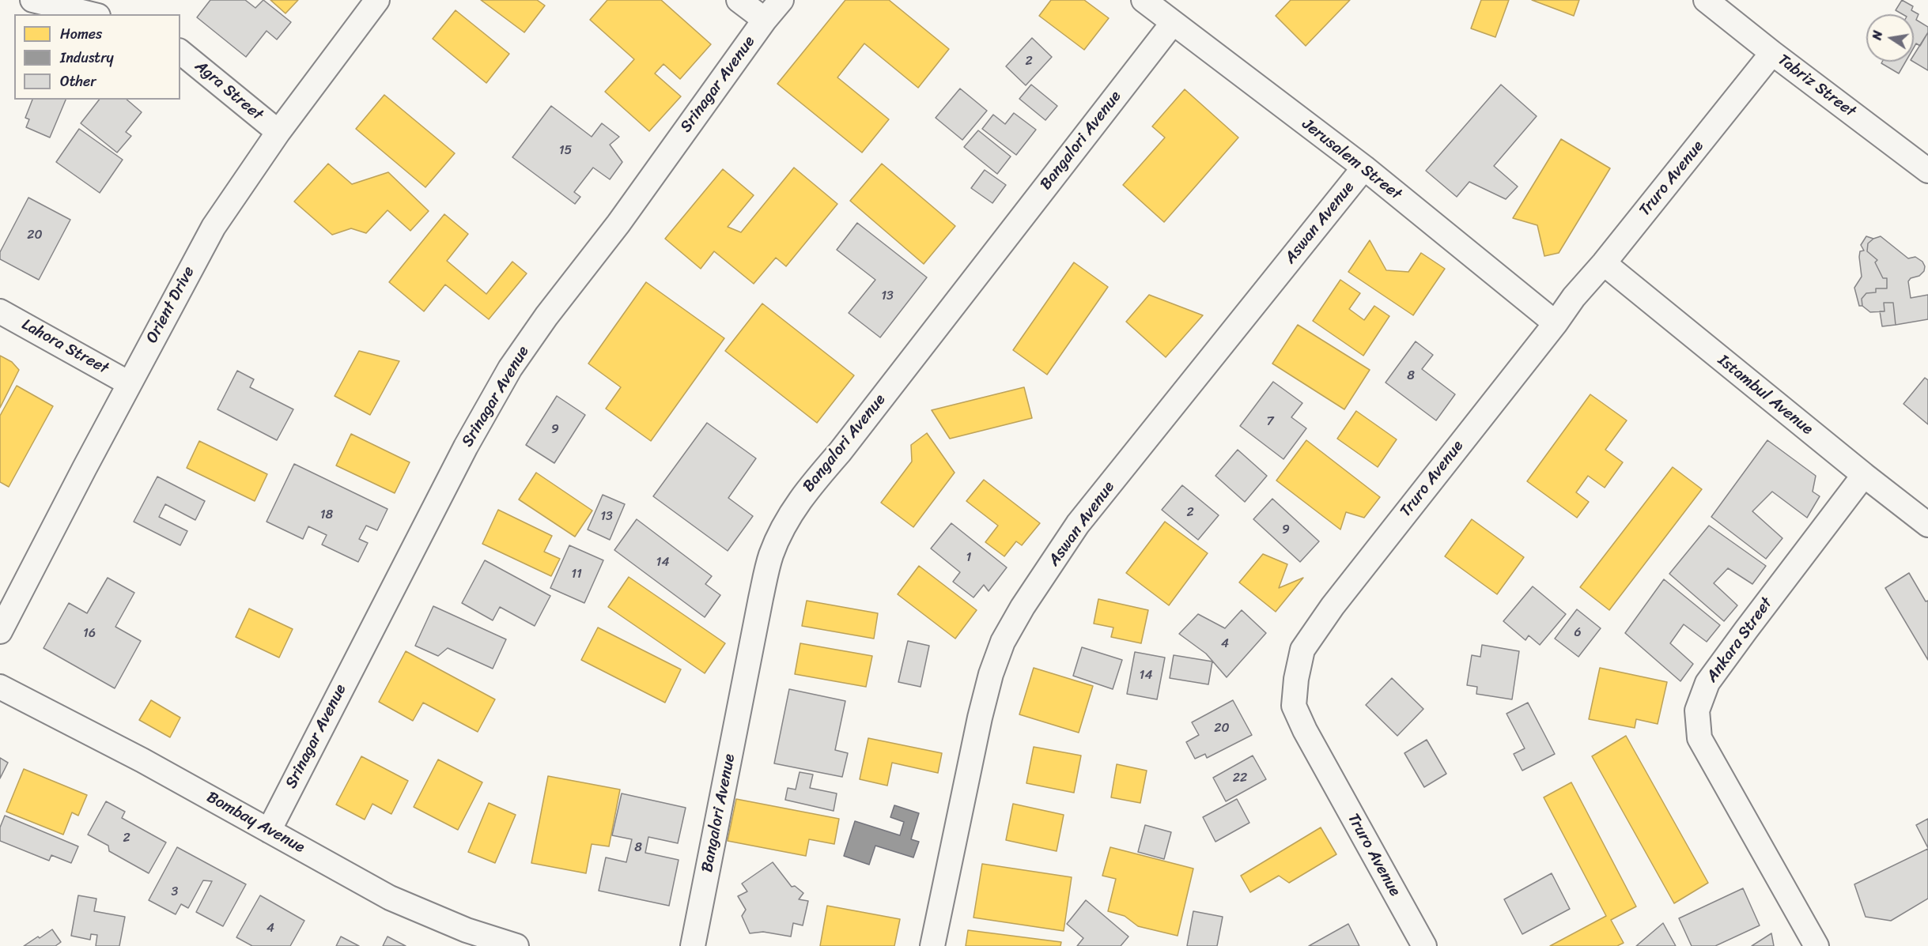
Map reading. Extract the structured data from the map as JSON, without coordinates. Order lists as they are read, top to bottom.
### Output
{
  "streets": {
    "street": [
      "Srinagar Avenue",
      "Tabriz Street",
      "Agra Street",
      "Bangalori Avenue",
      "Jerusalem Street",
      "Truro Avenue",
      "Aswan Avenue",
      "Orient Drive",
      "Lahora Street",
      "Istambul Avenue",
      "Ankara Street",
      "Bombay Avenue"
    ]
  },
  "crossings": [
    ["Srinagar Avenue", "Bombay Avenue"],
    ["Tabriz Street", "Truro Avenue"],
    ["Agra Street", "Orient Drive"],
    ["Bangalori Avenue", "Jerusalem Street"],
    ["Jerusalem Street", "Truro Avenue"],
    ["Jerusalem Street", "Aswan Avenue"],
    ["Truro Avenue", "Istambul Avenue"],
    ["Orient Drive", "Lahora Street"],
    ["Istambul Avenue", "Ankara Street"]
  ],
  "house_numbers": [
    "2",
    "15",
    "20",
    "13",
    "8",
    "7",
    "9",
    "2",
    "18",
    "13",
    "9",
    "1",
    "14",
    "11",
    "6",
    "16",
    "4",
    "14",
    "20",
    "22",
    "2",
    "8",
    "3",
    "4"
  ],
  "legend": ["Homes", "Industry", "Other"],
  "north": "left"
}
